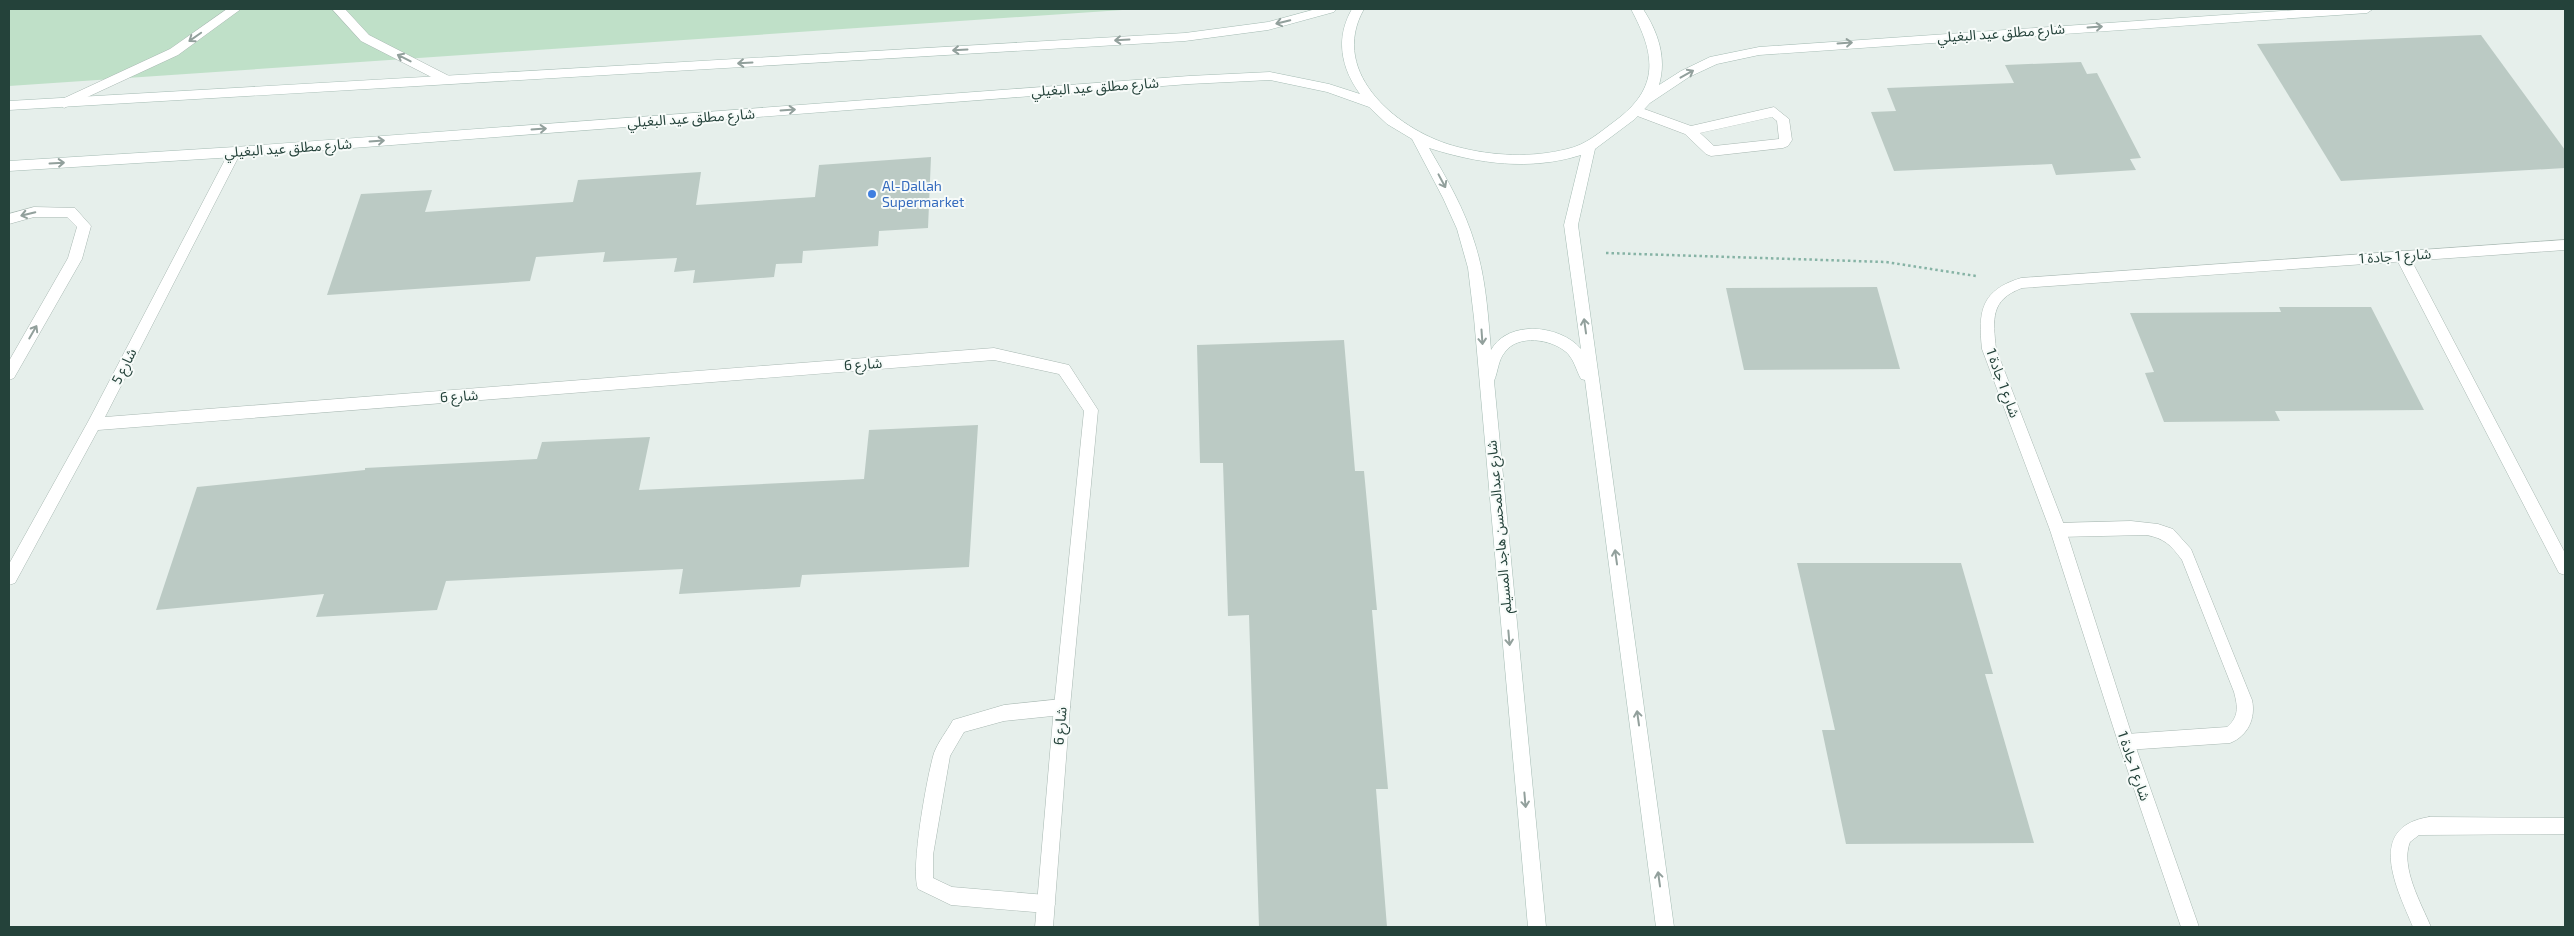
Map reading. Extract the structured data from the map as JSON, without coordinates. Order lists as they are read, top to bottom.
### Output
{
  "streets": {
    "street": [
      "شارع مطلق عيد البغيلي",
      "شارع 1 جادة 1",
      "شارع 6",
      "شارع 5",
      "شارع عبدالمحسن هاجد المسيلم"
    ]
  },
  "crossings": [
    ["شارع مطلق عيد البغيلي", "شارع 5"],
    ["شارع 6", "شارع 5"]
  ],
  "places": ["Al-Dallah Supermarket"]
}
